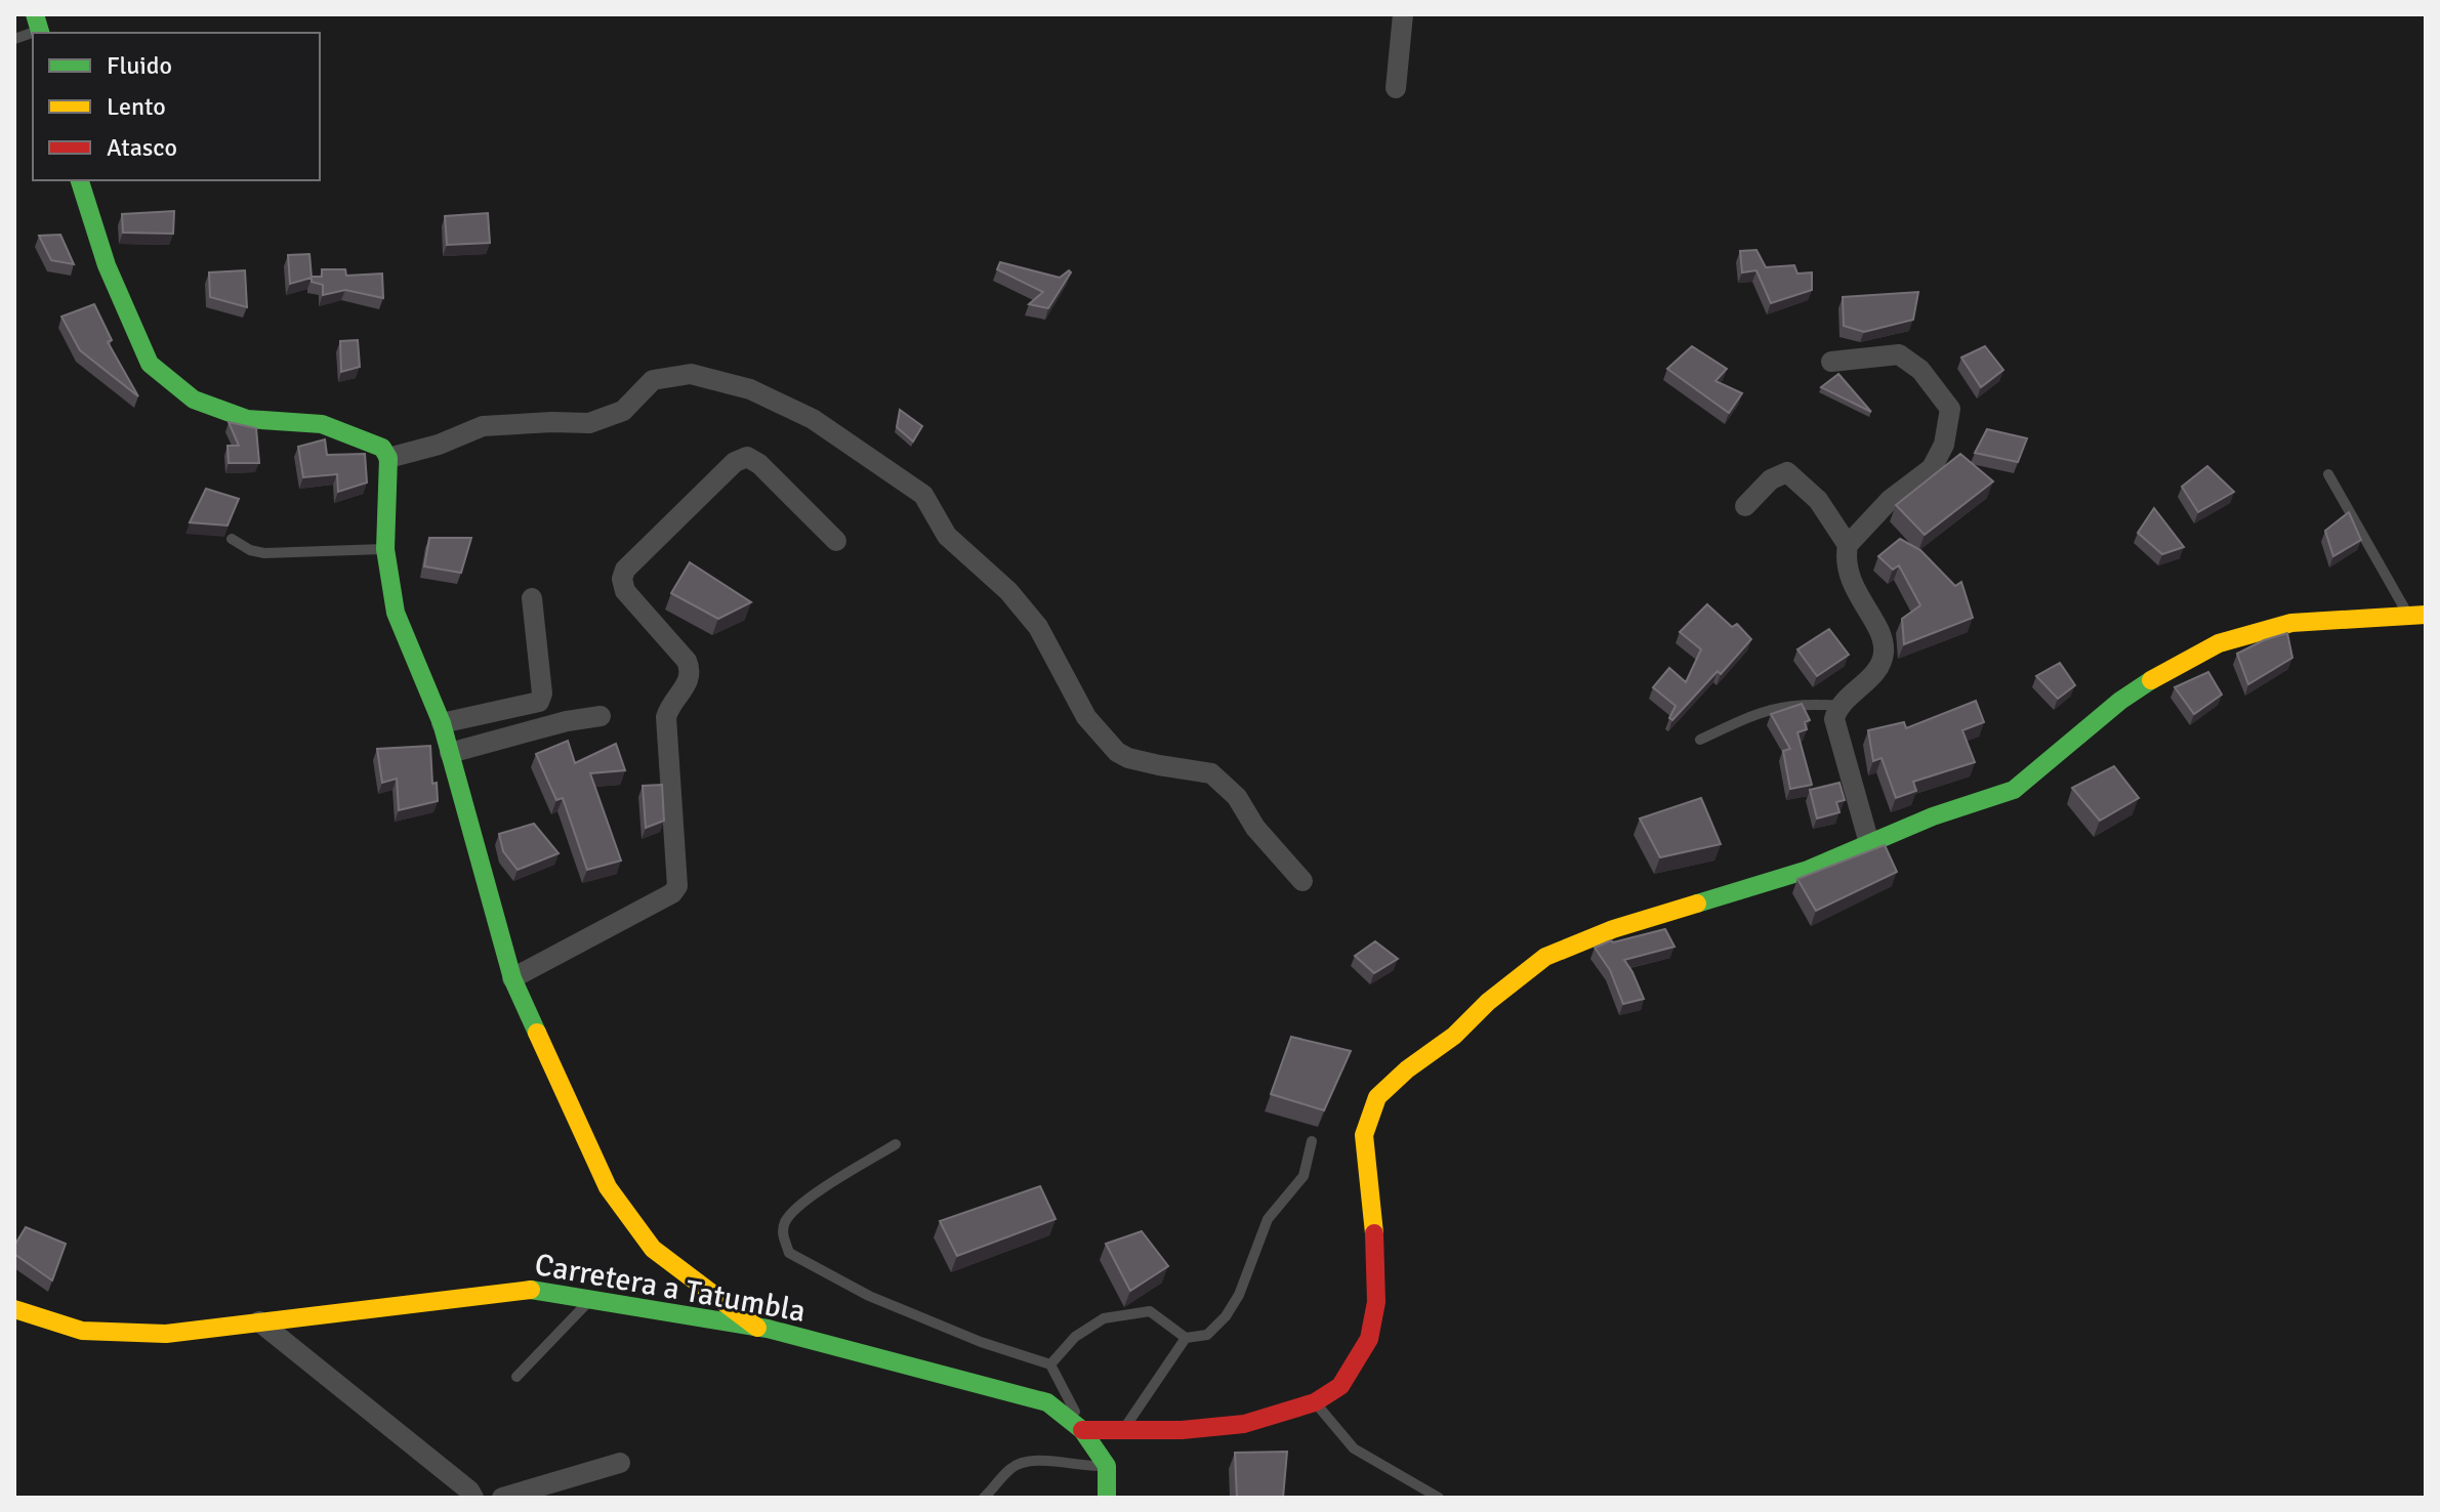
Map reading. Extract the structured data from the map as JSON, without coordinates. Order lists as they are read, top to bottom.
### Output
{
  "streets": {
    "street": ["Carretera a Tatumbla"]
  },
  "legend": ["Fluido", "Lento", "Atasco"]
}
